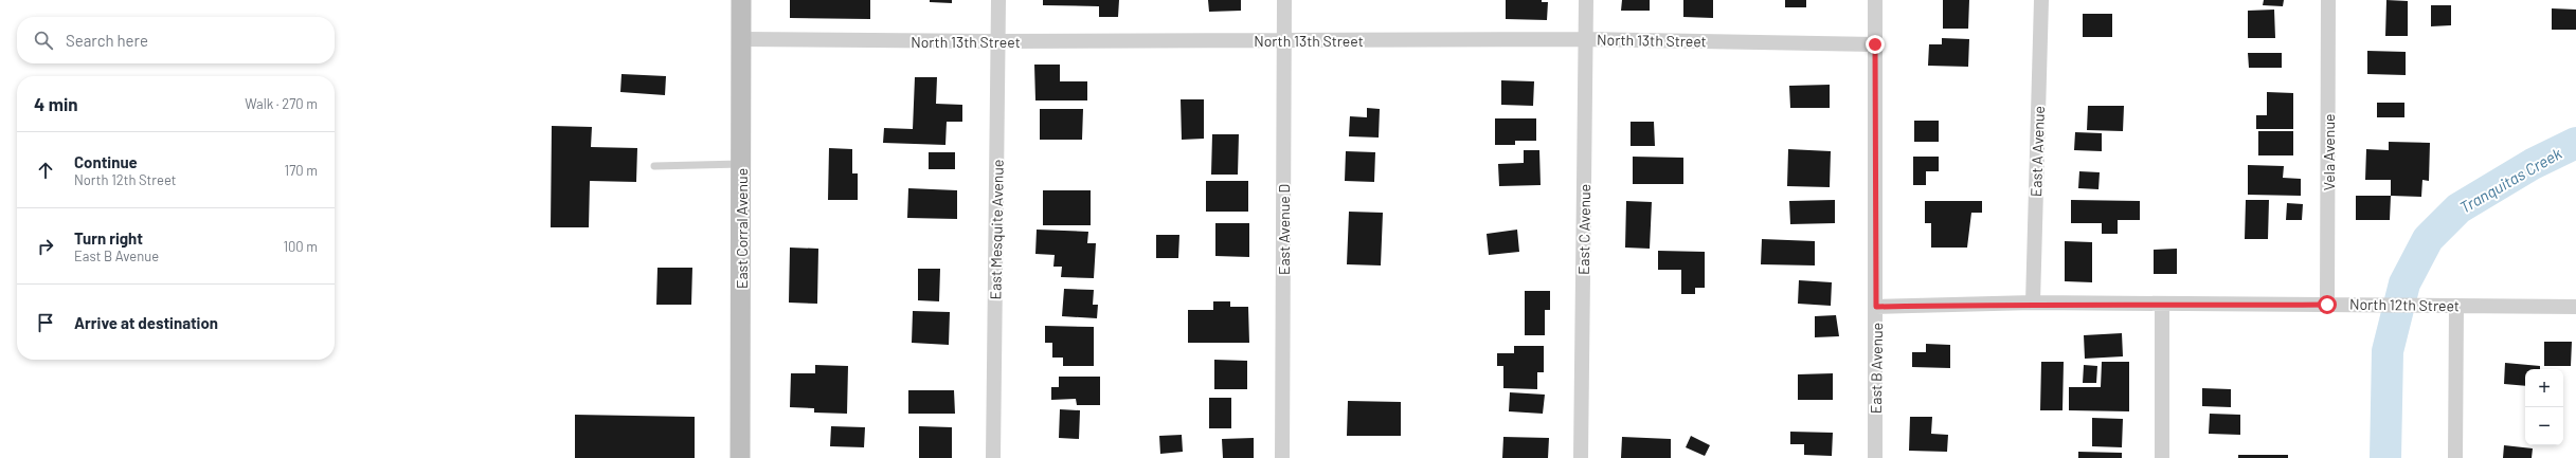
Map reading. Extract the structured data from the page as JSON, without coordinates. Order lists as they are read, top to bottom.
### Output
{
  "streets": {
    "main road": ["East Corral Avenue"],
    "street": [
      "North 13th Street",
      "East A Avenue",
      "Vela Avenue",
      "East Mesquite Avenue",
      "East Avenue D",
      "East C Avenue",
      "North 12th Street",
      "East B Avenue"
    ]
  },
  "crossings": [
    ["North 13th Street", "East Corral Avenue"],
    ["North 13th Street", "East Mesquite Avenue"],
    ["North 13th Street", "East Avenue D"],
    ["North 13th Street", "East C Avenue"],
    ["North 13th Street", "East B Avenue"],
    ["East A Avenue", "North 12th Street"],
    ["Vela Avenue", "North 12th Street"],
    ["North 12th Street", "East B Avenue"]
  ],
  "water": ["Tranquitas Creek"],
  "page": {
    "search": "Search here",
    "heading": ["4 min", "Walk · 270 m"],
    "list": [
      ["Continue", "North 12th Street", "170 m"],
      ["Turn right", "East B Avenue", "100 m"],
      "Arrive at destination"
    ],
    "map_buttons": ["+", "−"]
  }
}
